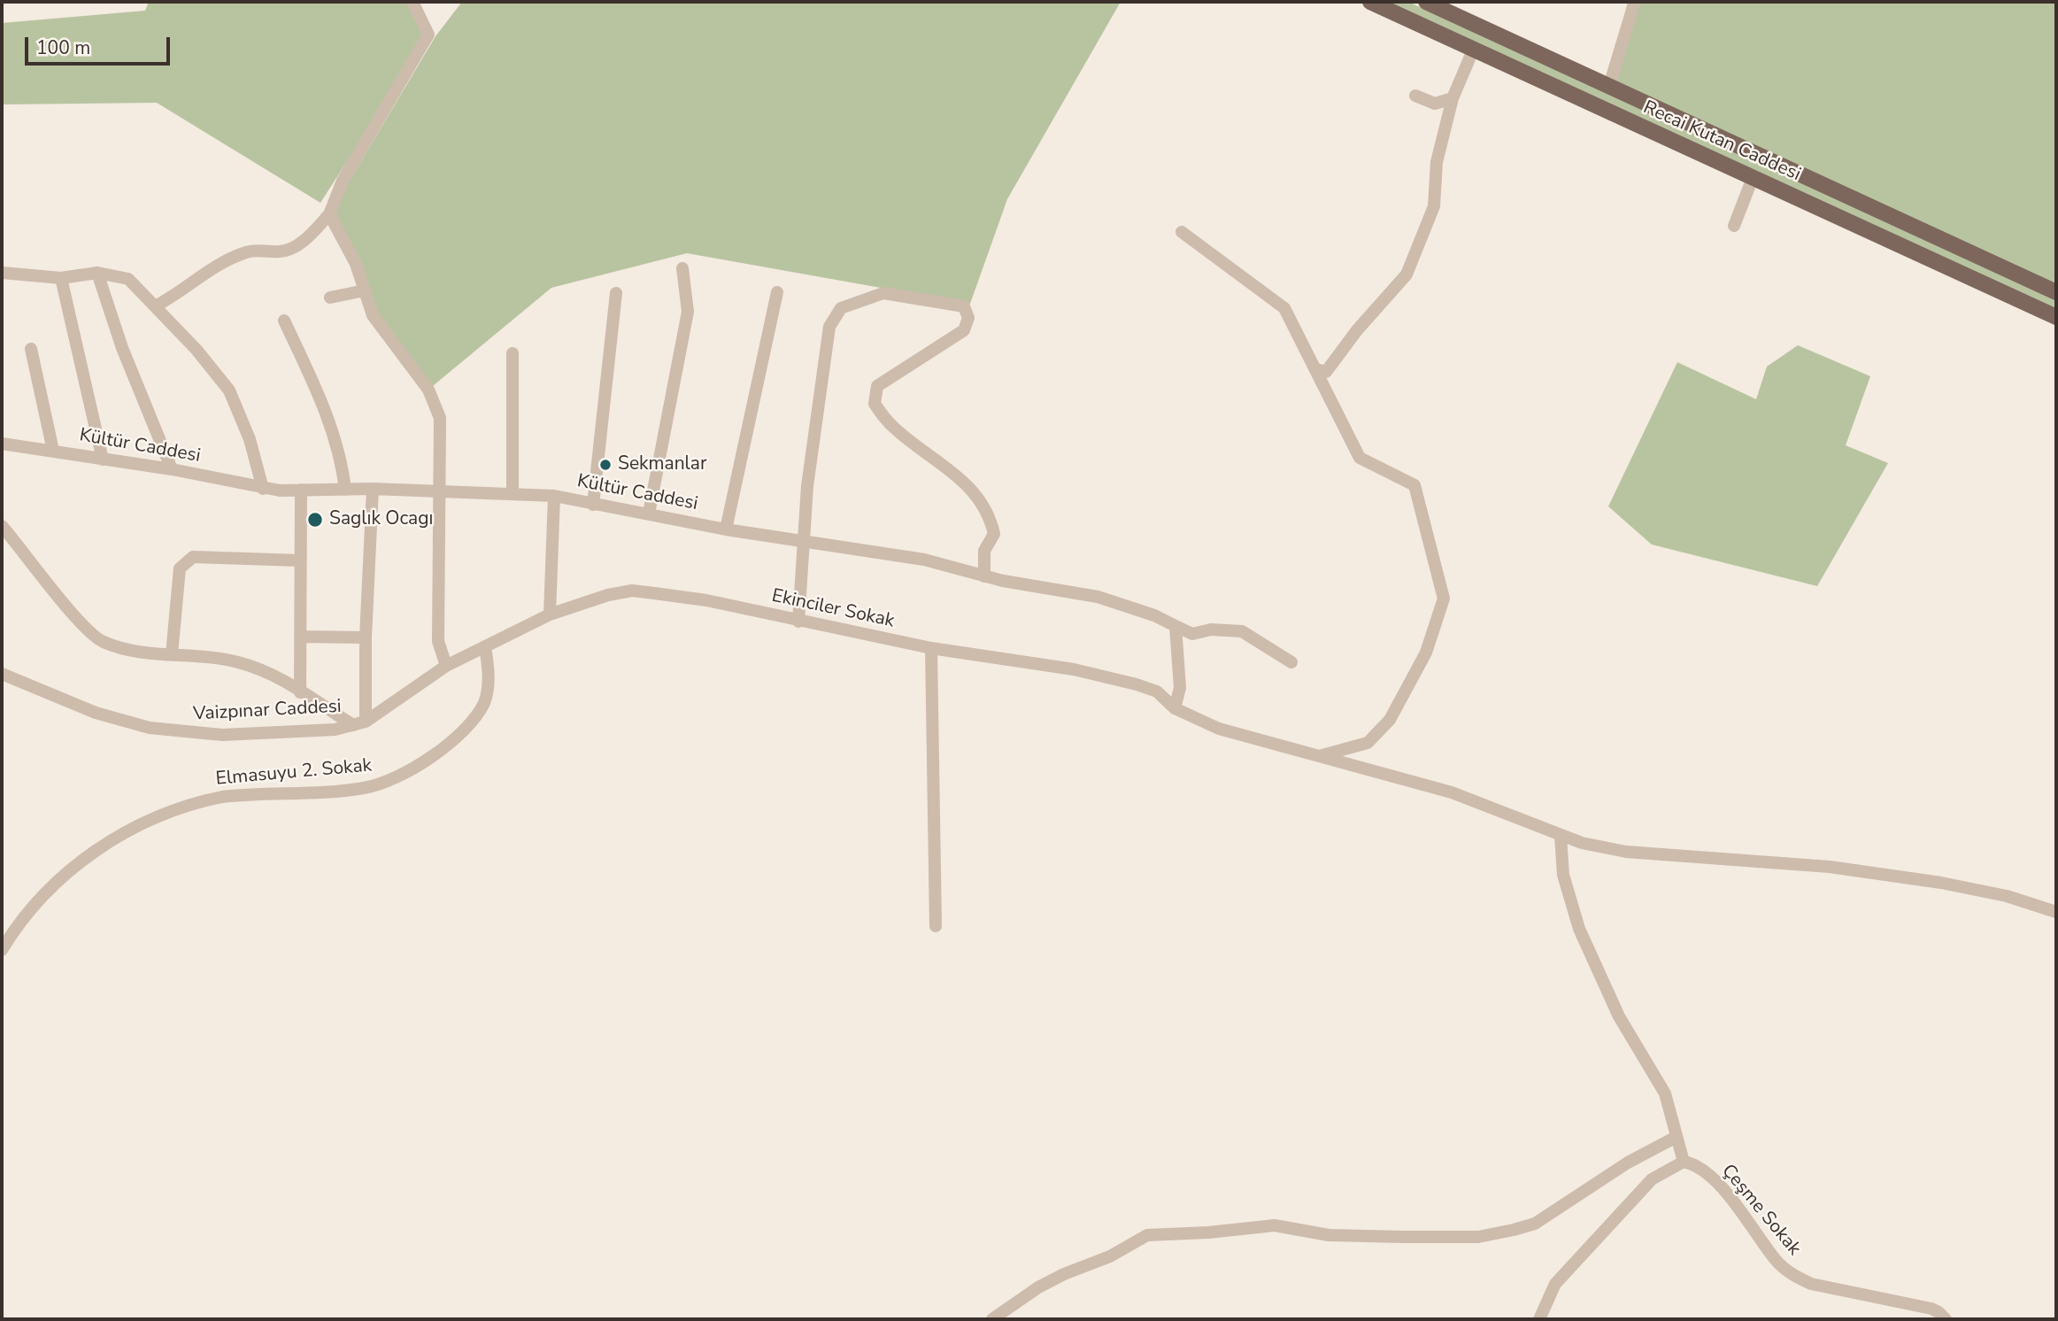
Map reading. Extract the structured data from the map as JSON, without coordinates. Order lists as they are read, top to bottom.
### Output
{
  "streets": {
    "main road": ["Recai Kutan Caddesi"],
    "street": [
      "Kültür Caddesi",
      "Ekinciler Sokak",
      "Vaizpınar Caddesi",
      "Elmasuyu 2. Sokak",
      "Çeşme Sokak"
    ]
  },
  "crossings": [
    ["Ekinciler Sokak", "Vaizpınar Caddesi"],
    ["Ekinciler Sokak", "Elmasuyu 2. Sokak"],
    ["Vaizpınar Caddesi", "Elmasuyu 2. Sokak"]
  ],
  "places": ["Sekmanlar", "Saglık Ocagı"],
  "scale_bar": "100 m"
}
